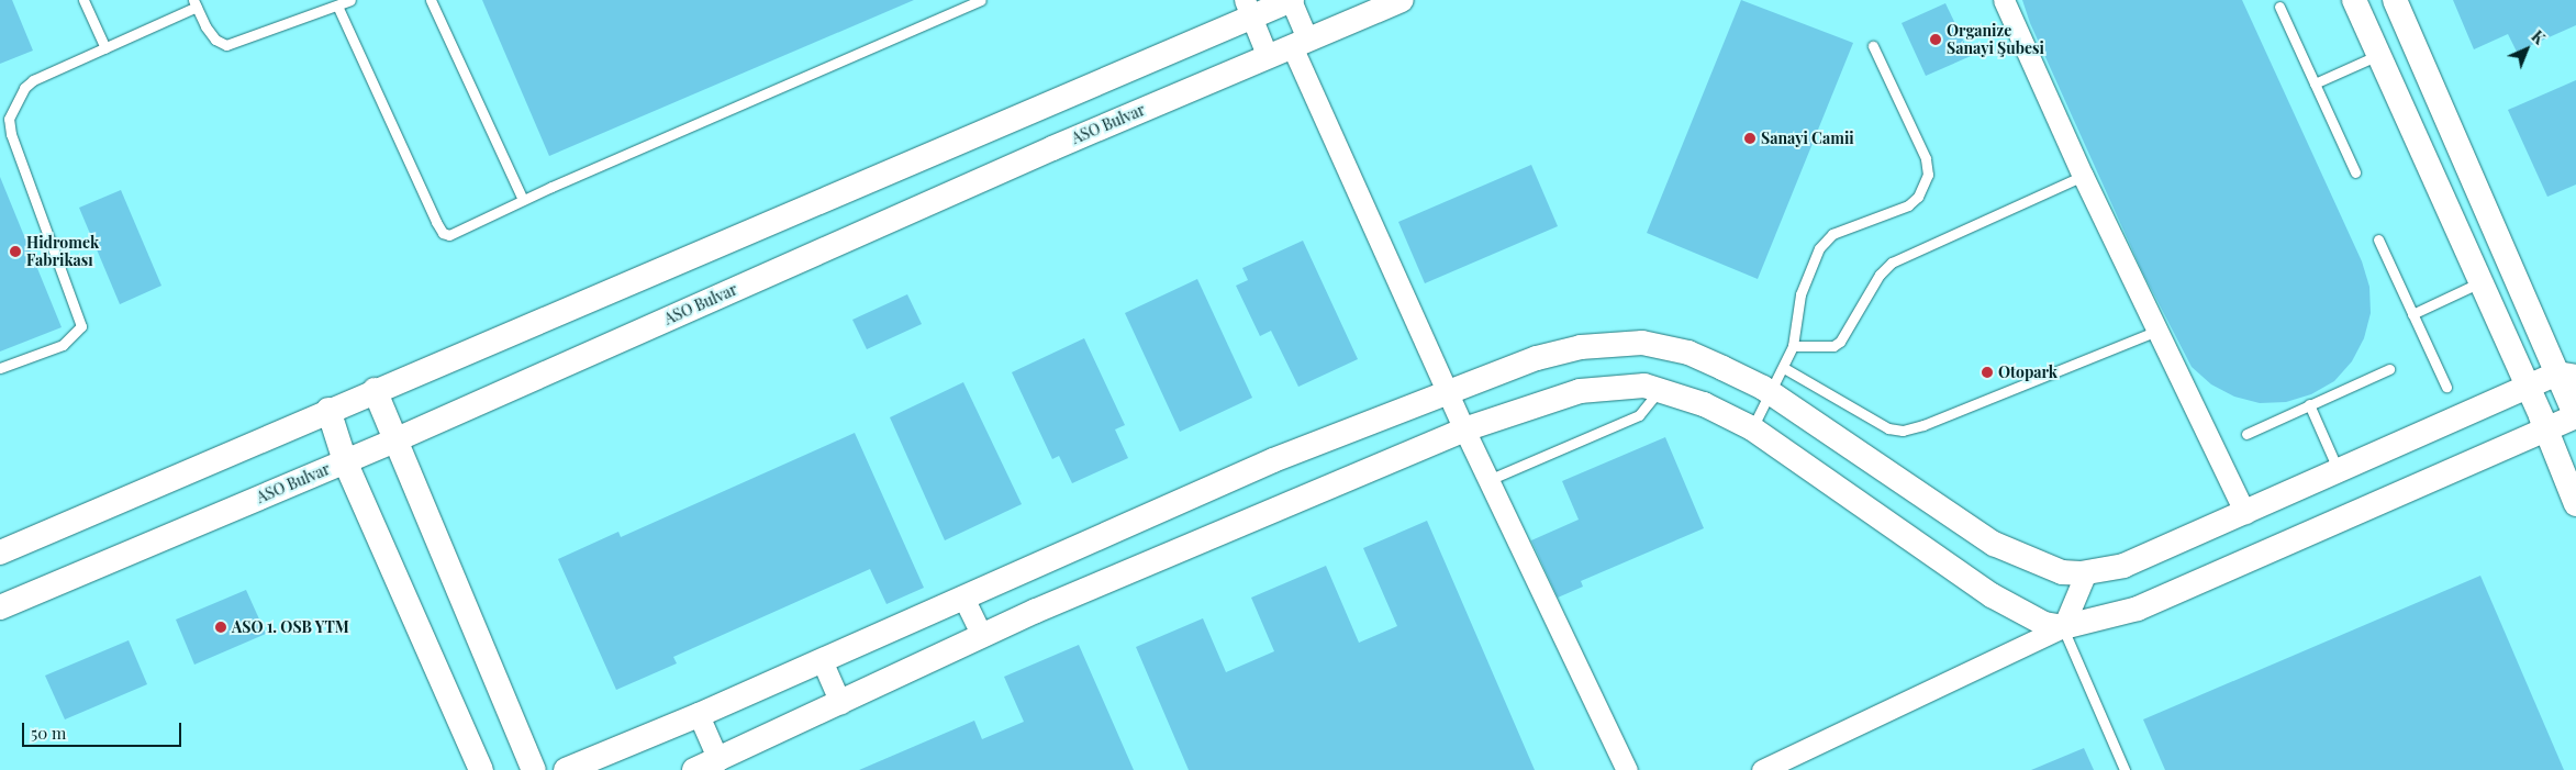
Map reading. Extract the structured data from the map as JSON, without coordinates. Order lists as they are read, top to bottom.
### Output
{
  "streets": {
    "street": ["ASO Bulvar"]
  },
  "places": [
    "Organize Sanayi Şubesi",
    "Sanayi Camii",
    "Hidromek Fabrikası",
    "Otopark",
    "ASO 1. OSB YTM"
  ],
  "scale_bar": "50 m",
  "north": "top right"
}
